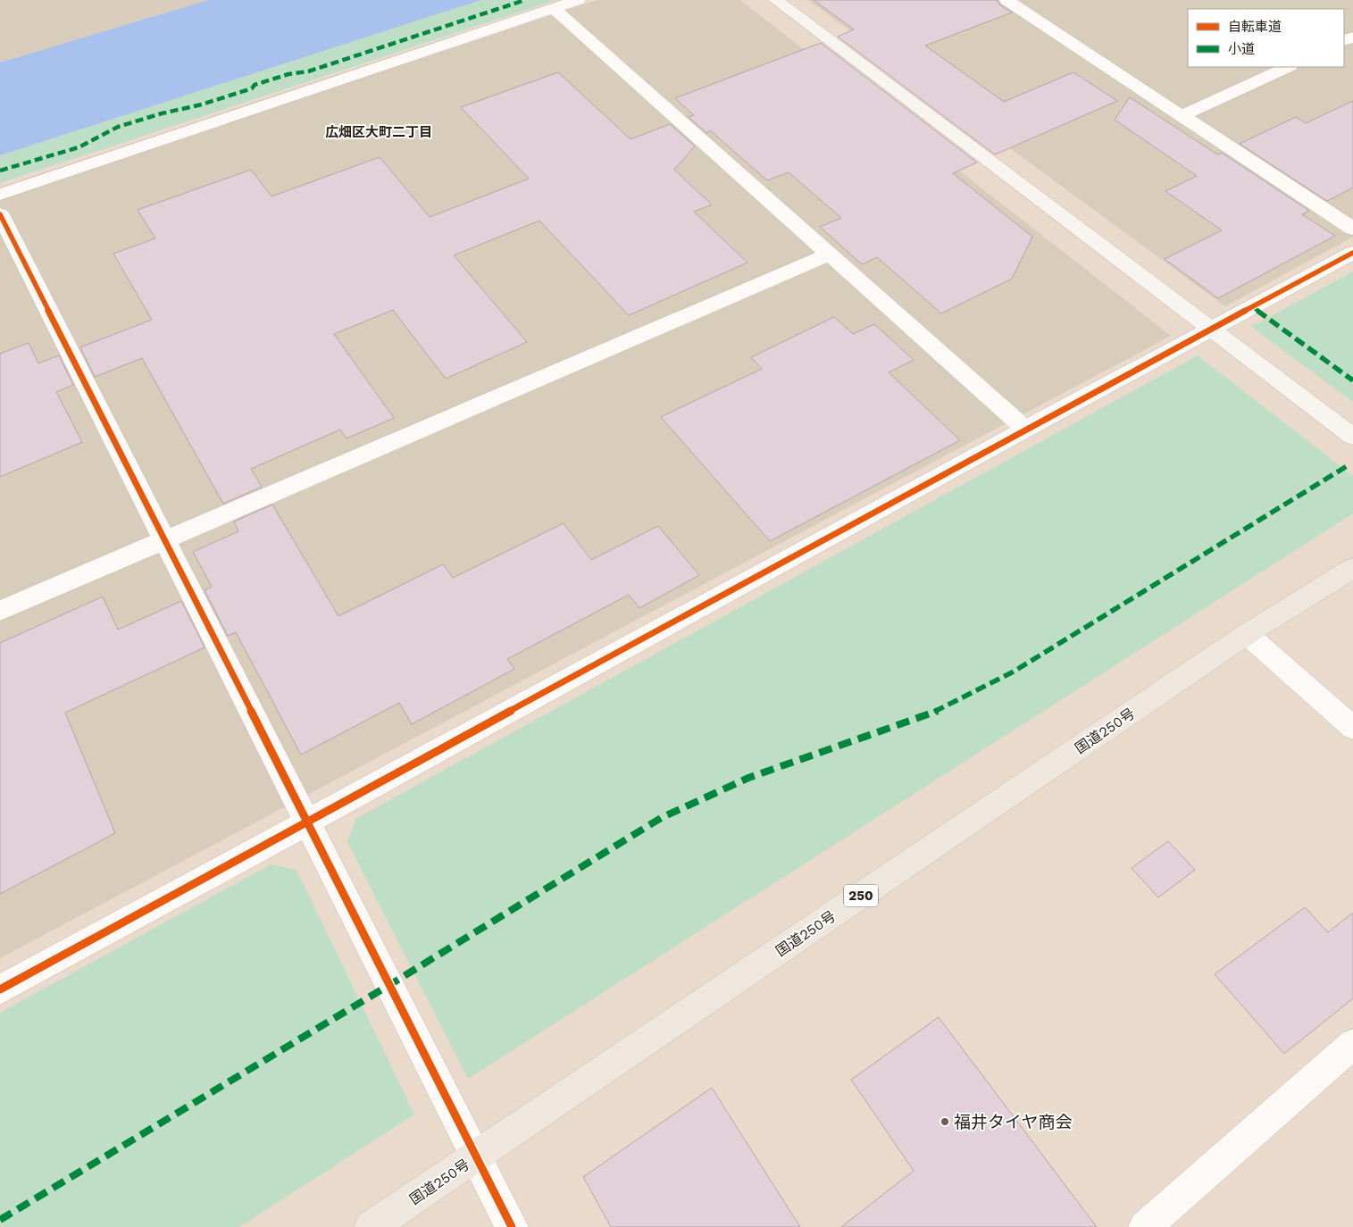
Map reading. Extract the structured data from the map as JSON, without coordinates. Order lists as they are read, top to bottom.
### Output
{
  "streets": {
    "highway": ["国道250号", "250"]
  },
  "districts": ["広畑区大町二丁目"],
  "places": ["福井タイヤ商会"],
  "legend": ["自転車道", "小道"]
}
